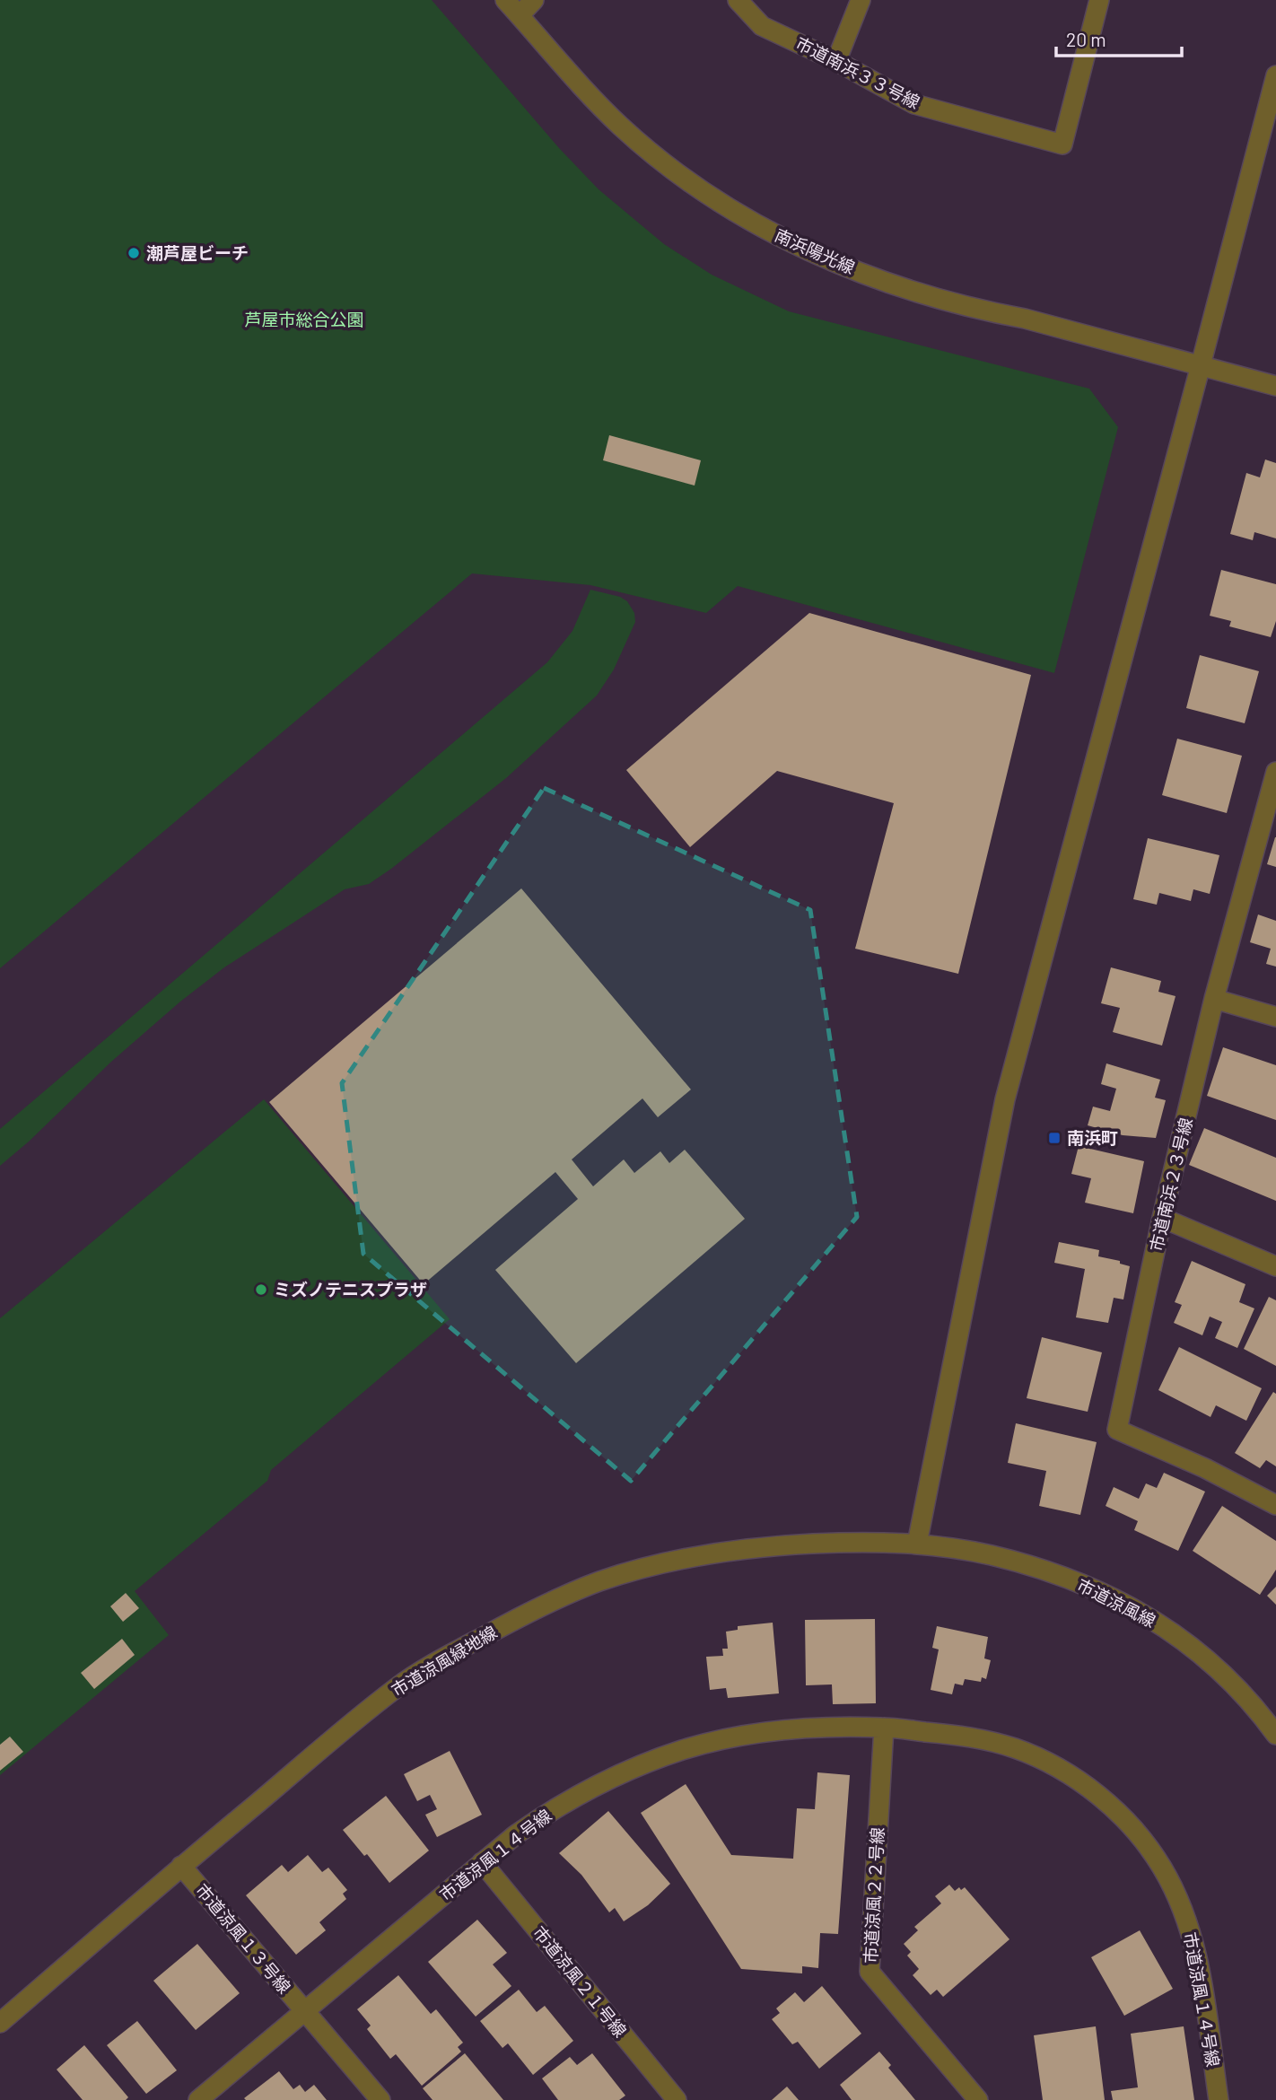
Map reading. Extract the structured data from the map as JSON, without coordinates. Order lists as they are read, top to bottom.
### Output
{
  "streets": {
    "street": [
      "市道南浜３３号線",
      "南浜陽光線",
      "市道南浜２３号線",
      "市道涼風線",
      "市道涼風緑地線",
      "市道涼風１４号線",
      "市道涼風２２号線",
      "市道涼風１３号線",
      "市道涼風２１号線"
    ]
  },
  "crossings": [
    ["市道涼風線", "市道涼風緑地線"],
    ["市道涼風緑地線", "市道涼風１３号線"],
    ["市道涼風１４号線", "市道涼風２２号線"],
    ["市道涼風１４号線", "市道涼風１３号線"],
    ["市道涼風１４号線", "市道涼風２１号線"]
  ],
  "parks": ["芦屋市総合公園"],
  "places": {
    "other": ["潮芦屋ビーチ", "ミズノテニスプラザ"],
    "transit": ["南浜町"]
  },
  "scale_bar": "20 m"
}
